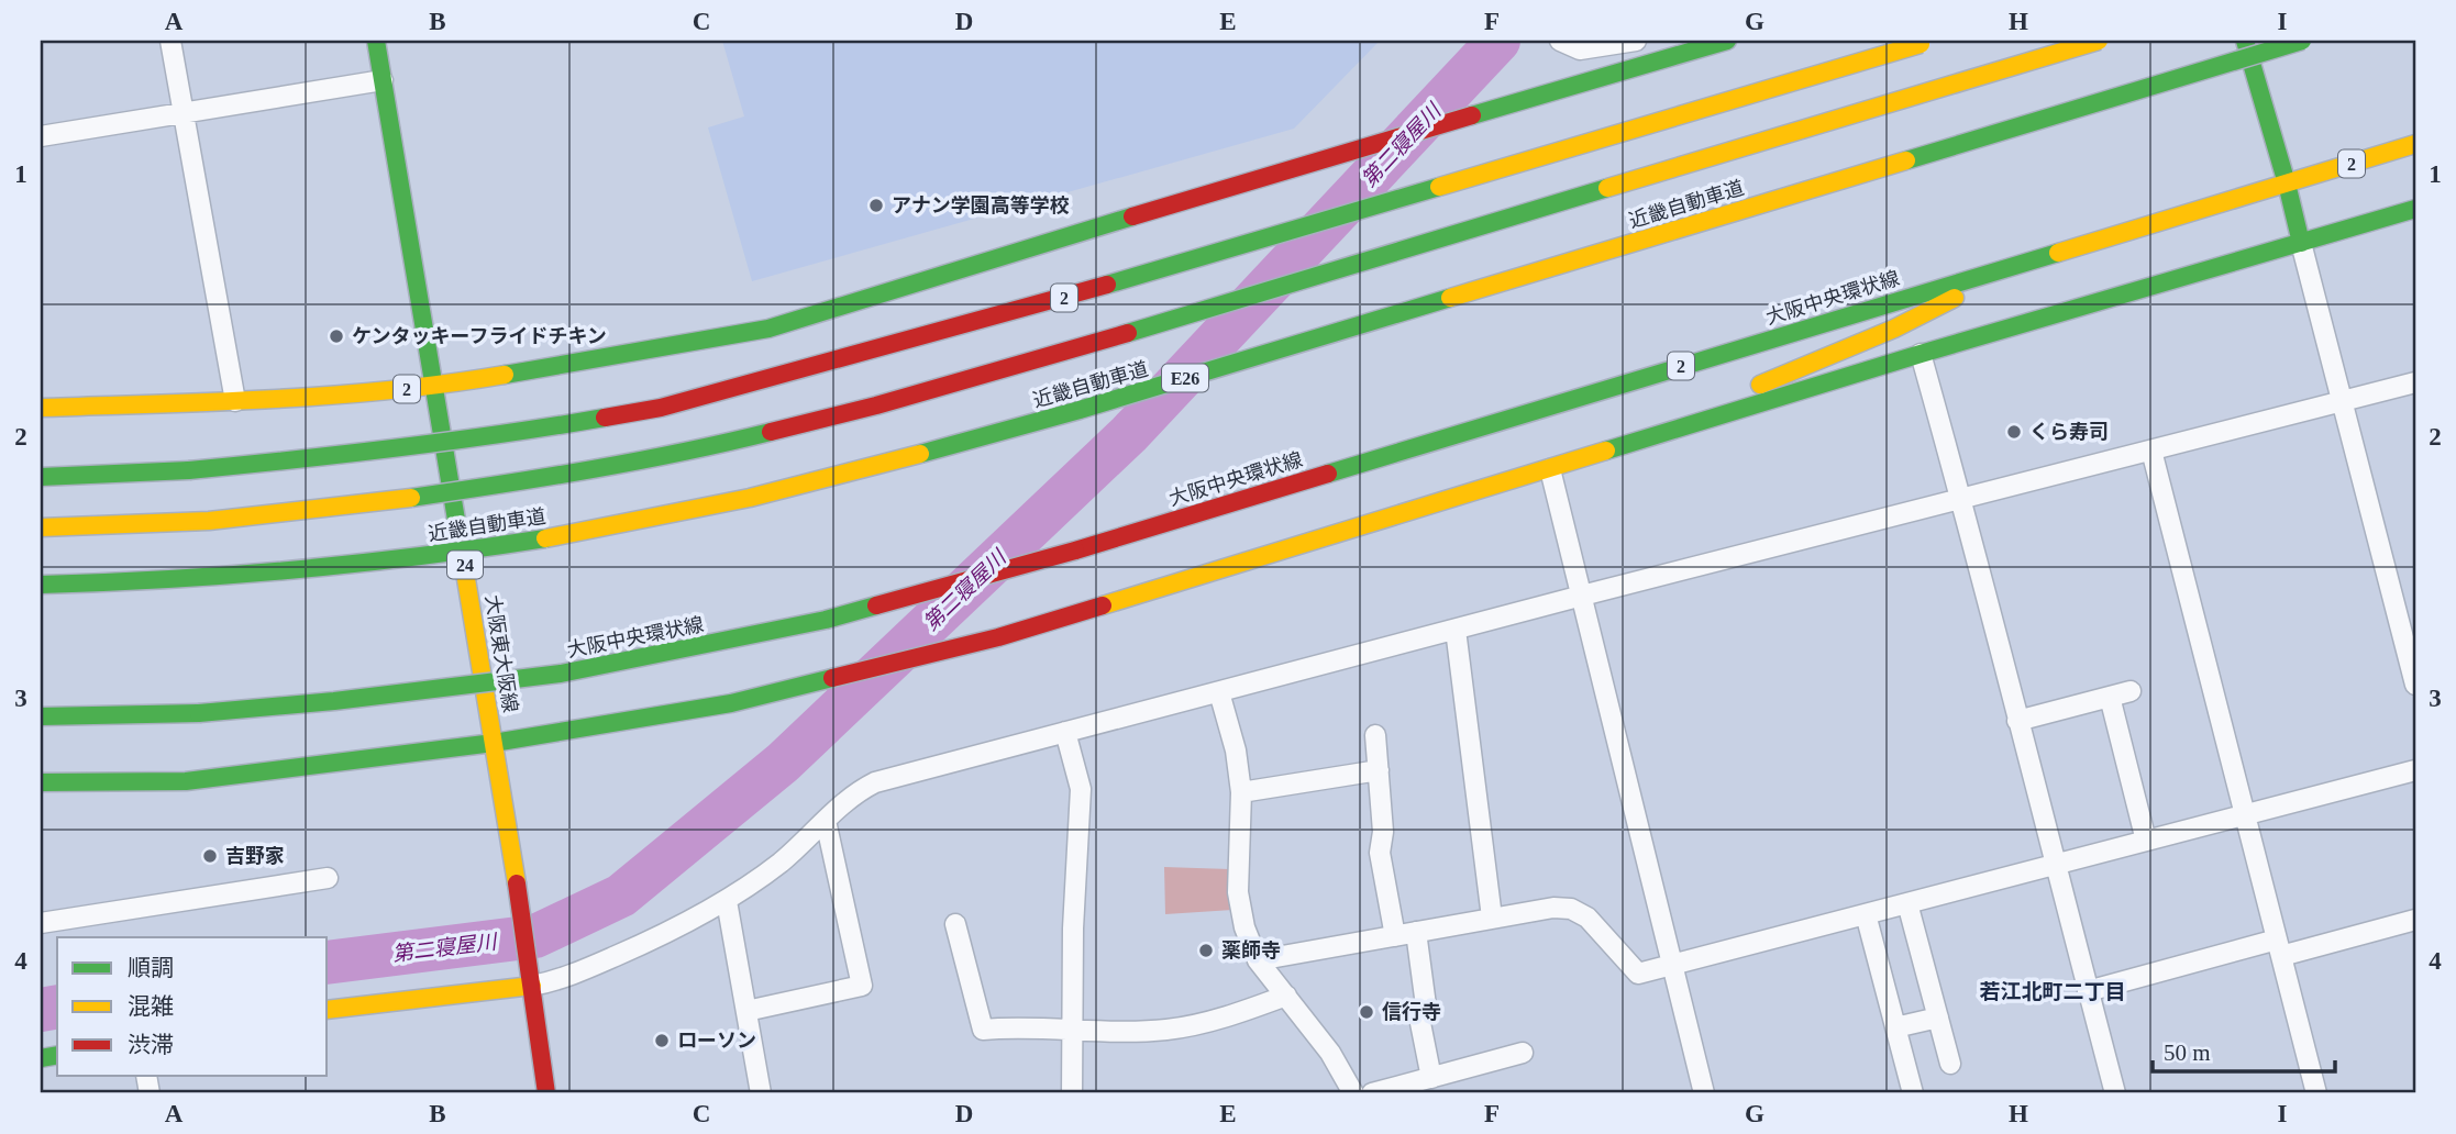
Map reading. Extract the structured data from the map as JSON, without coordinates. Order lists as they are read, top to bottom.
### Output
{
  "streets": {
    "main road": [
      "2",
      "近畿自動車道",
      "大阪中央環状線",
      "E26",
      "24",
      "大阪東大阪線"
    ]
  },
  "crossings": [
    ["2", "大阪東大阪線"]
  ],
  "districts": ["若江北町二丁目"],
  "water": ["第二寝屋川"],
  "places": [
    "アナン学園高等学校",
    "ケンタッキーフライドチキン",
    "くら寿司",
    "吉野家",
    "薬師寺",
    "信行寺",
    "ローソン"
  ],
  "legend": ["順調", "混雑", "渋滞"],
  "scale_bar": "50 m",
  "grid": {
    "columns": [
      "A",
      "B",
      "C",
      "D",
      "E",
      "F",
      "G",
      "H",
      "I"
    ],
    "rows": [
      "1",
      "2",
      "3",
      "4"
    ]
  }
}
